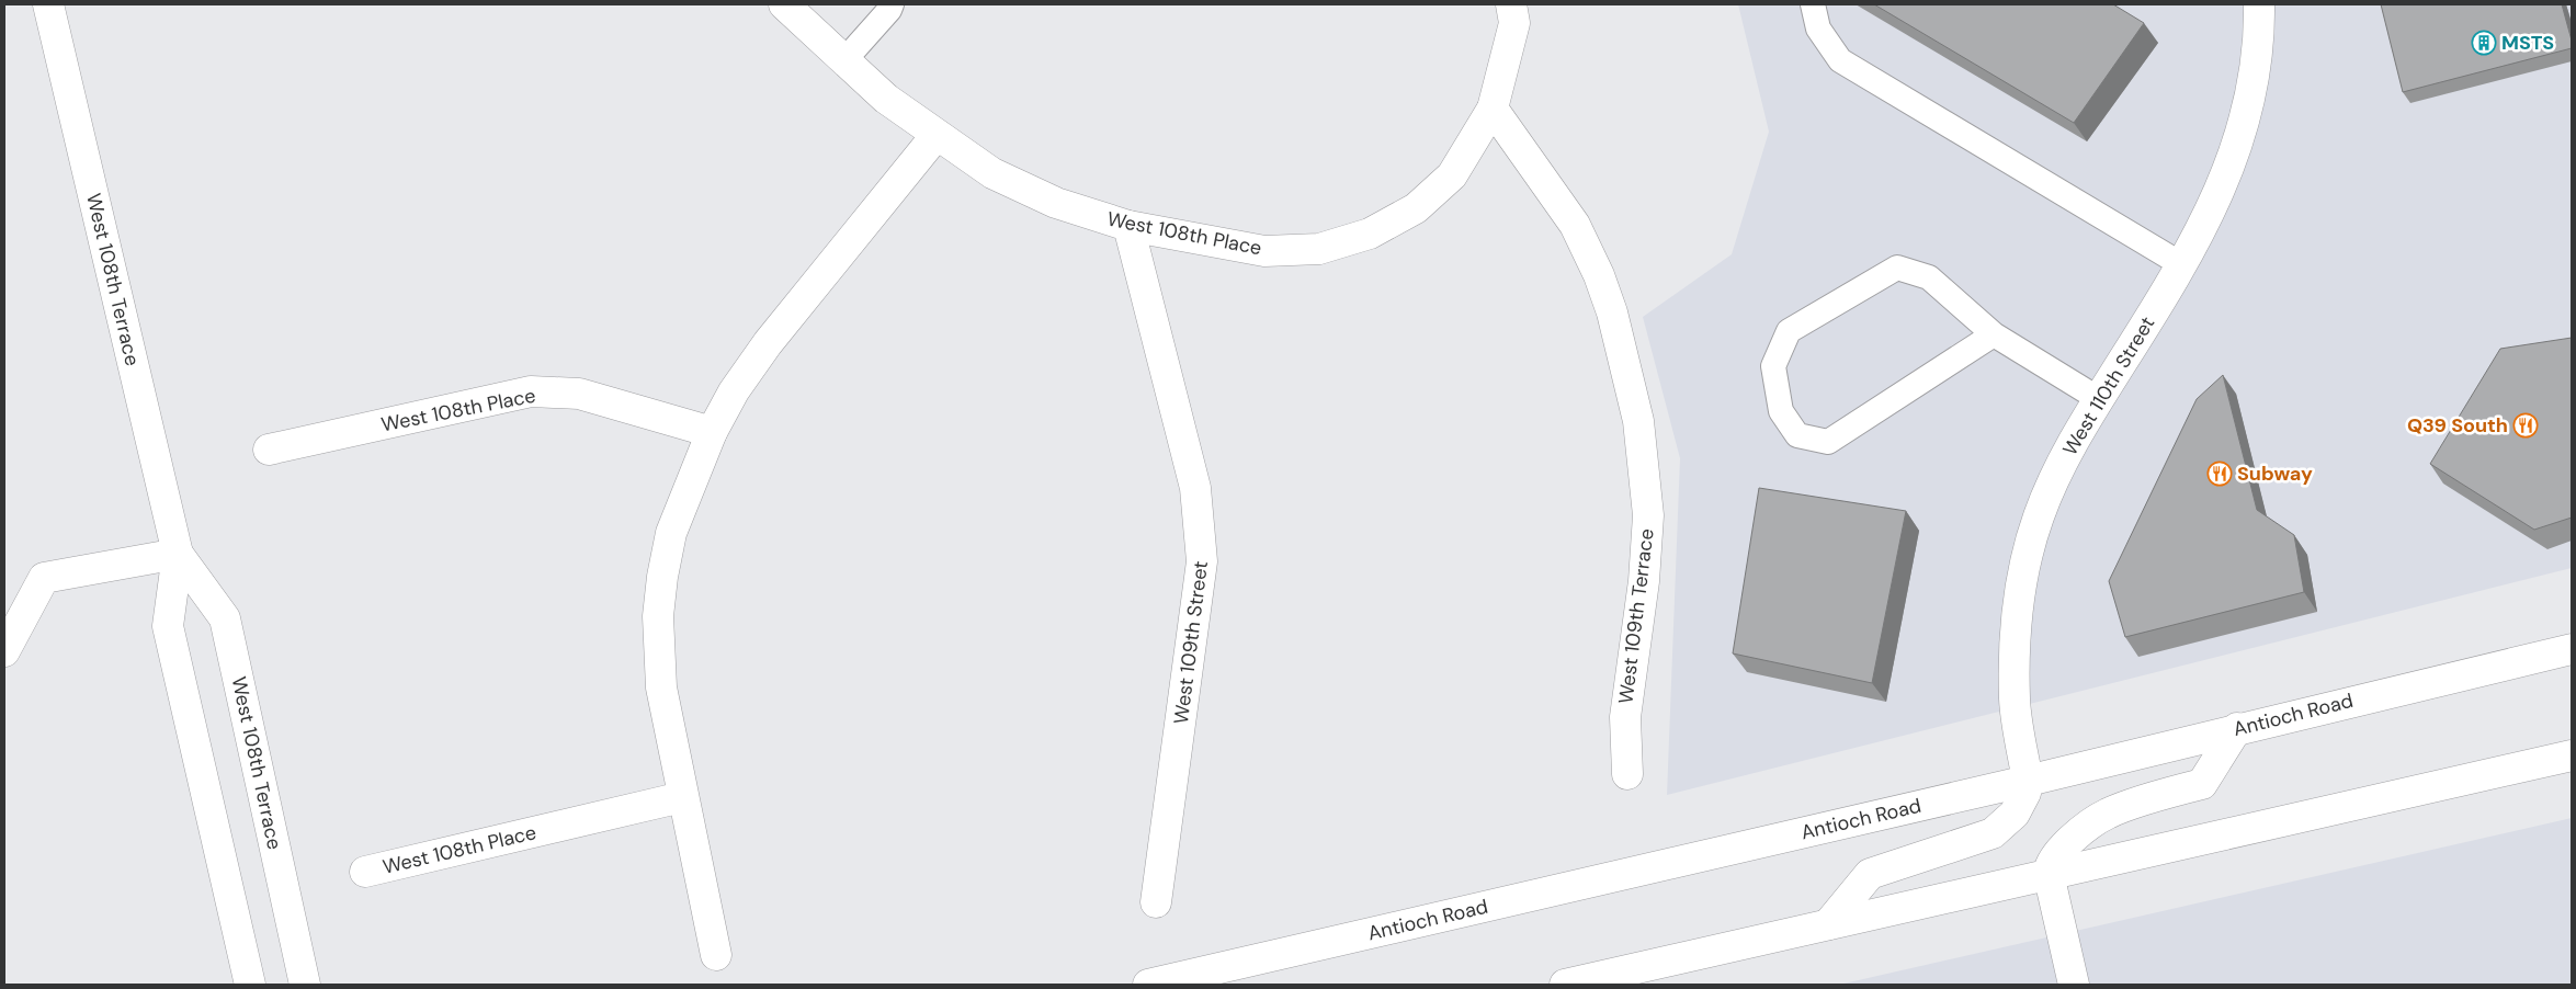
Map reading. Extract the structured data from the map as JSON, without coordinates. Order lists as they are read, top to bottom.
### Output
{
  "streets": {
    "street": [
      "West 108th Place",
      "West 108th Terrace",
      "West 110th Street",
      "West 109th Terrace",
      "West 109th Street",
      "Antioch Road"
    ]
  },
  "crossings": [
    ["West 108th Place", "West 109th Terrace"],
    ["West 108th Place", "West 109th Street"],
    ["West 110th Street", "Antioch Road"]
  ],
  "places": {
    "building": ["MSTS"],
    "restaurant": ["Q39 South", "Subway"]
  }
}
